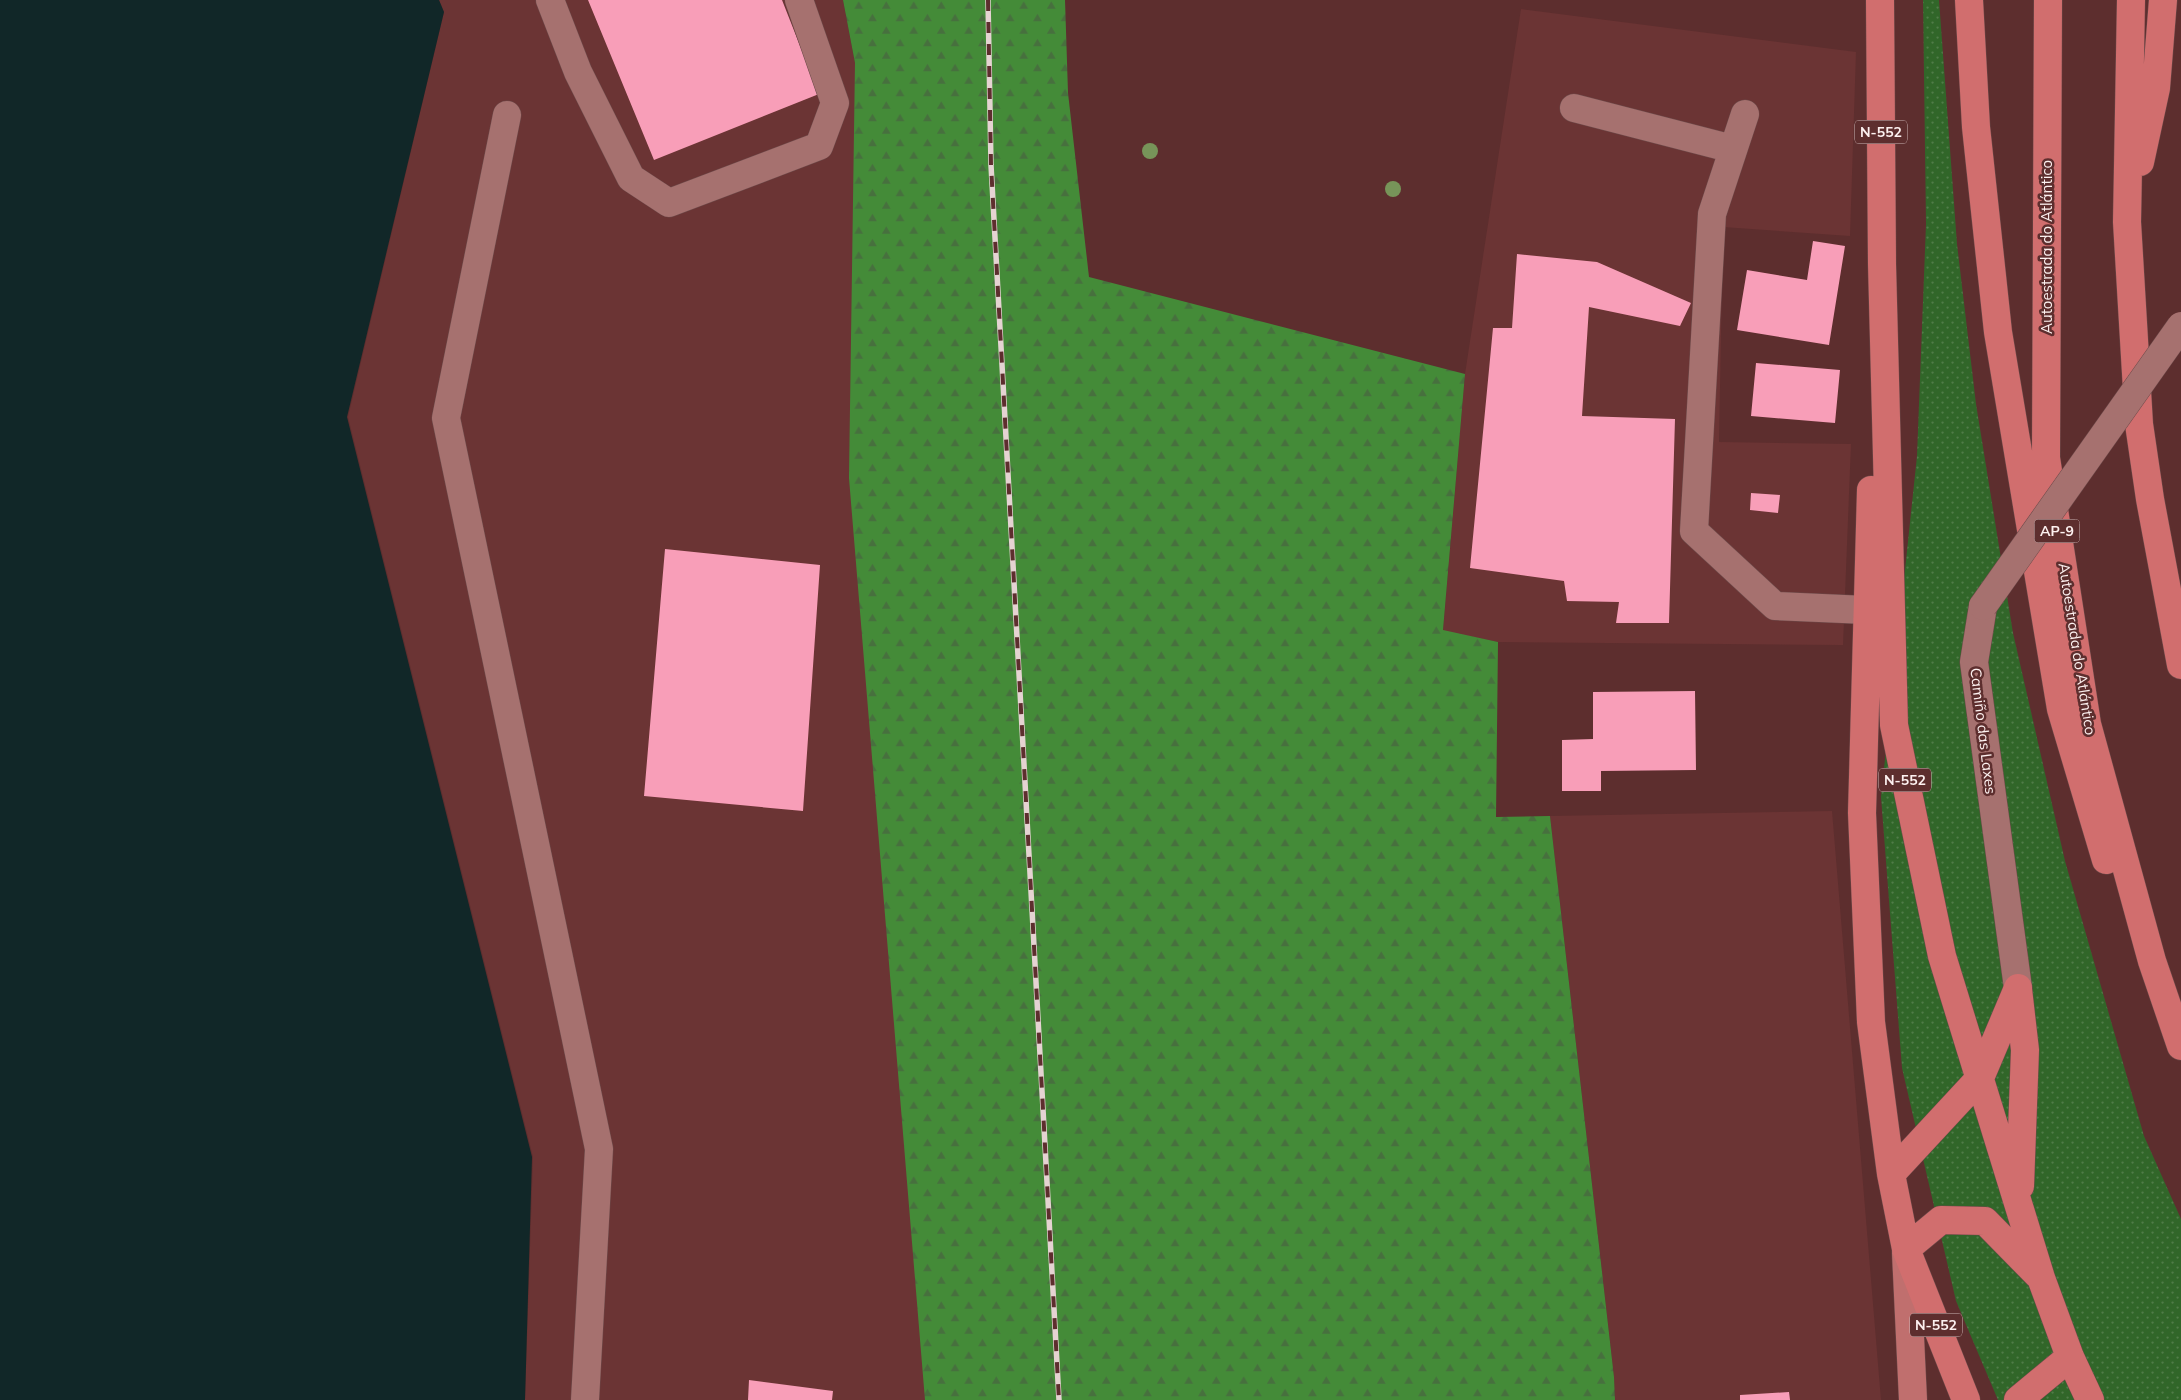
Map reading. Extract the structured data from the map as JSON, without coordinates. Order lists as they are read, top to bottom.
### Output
{
  "streets": {
    "highway": ["N-552", "Autoestrada do Atlántico", "AP-9"],
    "street": ["Camiño das Laxes"]
  }
}
